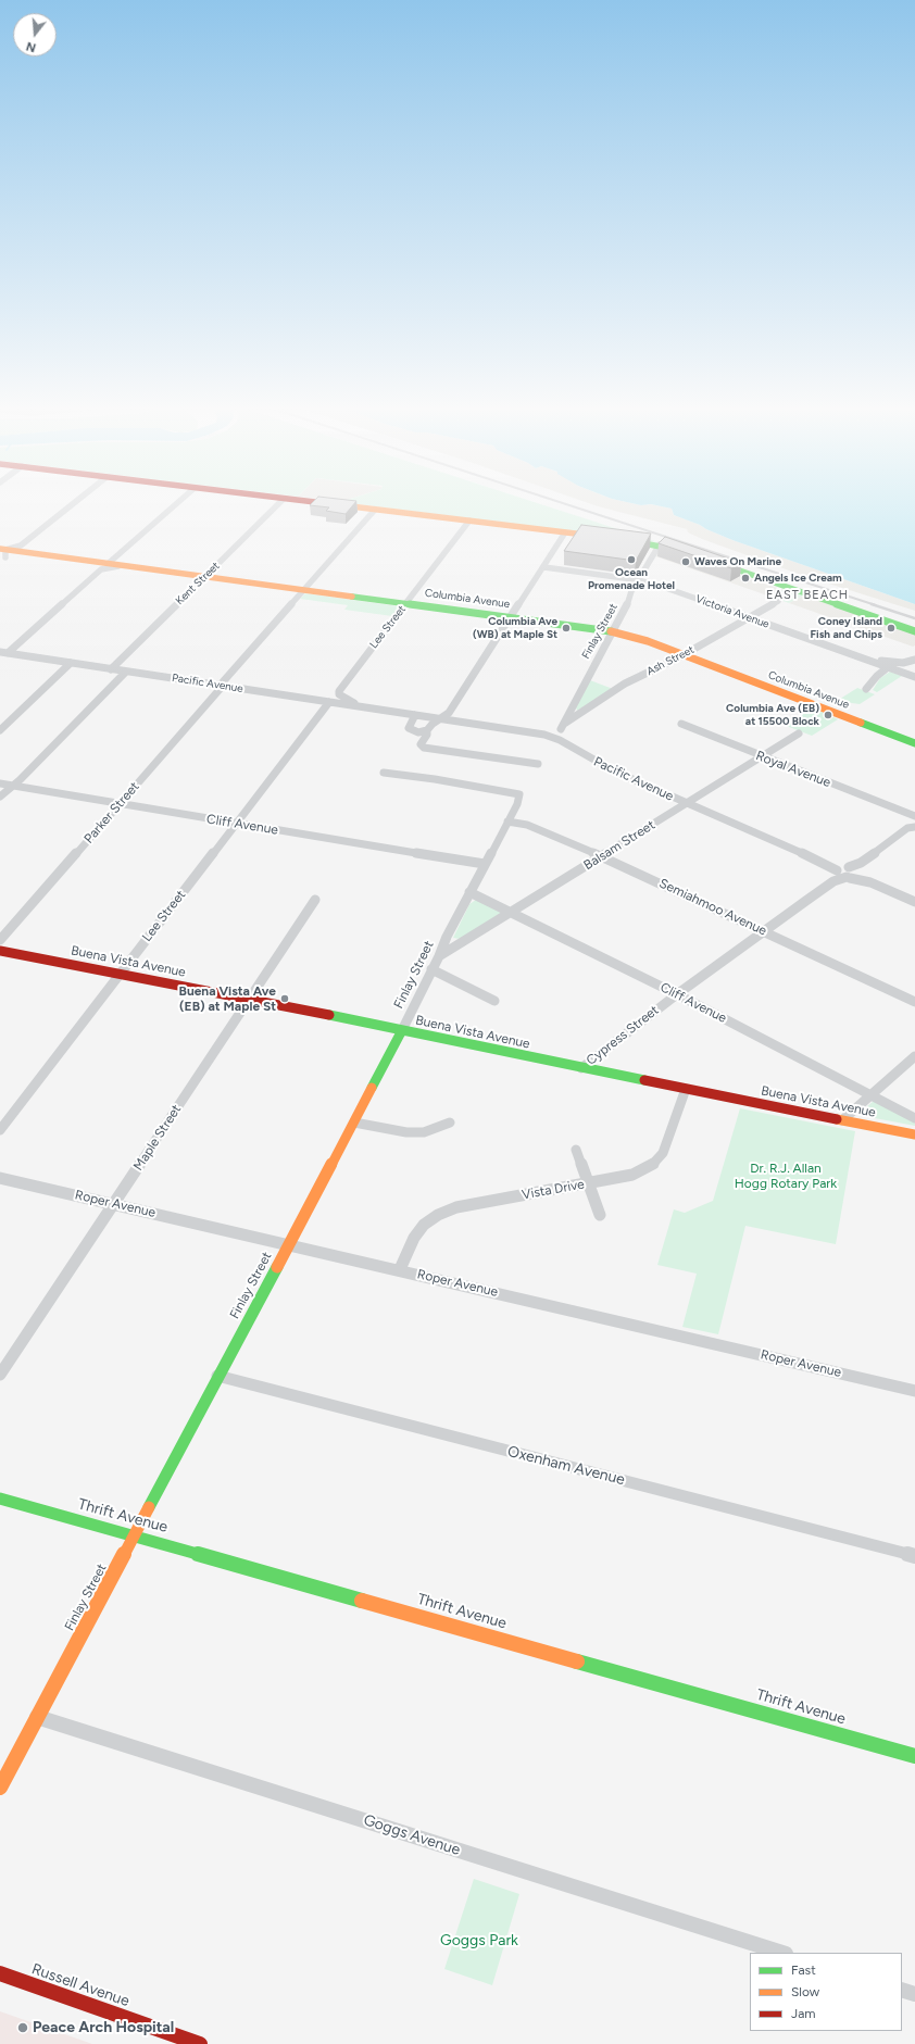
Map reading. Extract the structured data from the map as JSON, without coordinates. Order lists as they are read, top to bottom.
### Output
{
  "streets": {
    "street": [
      "Kent Street",
      "Columbia Avenue",
      "Victoria Avenue",
      "Lee Street",
      "Finlay Street",
      "Ash Street",
      "Pacific Avenue",
      "Royal Avenue",
      "Parker Street",
      "Cliff Avenue",
      "Balsam Street",
      "Semiahmoo Avenue",
      "Buena Vista Avenue",
      "Cypress Street",
      "Maple Street",
      "Vista Drive",
      "Roper Avenue",
      "Oxenham Avenue",
      "Thrift Avenue",
      "Goggs Avenue",
      "Russell Avenue"
    ]
  },
  "crossings": [
    ["Kent Street", "Columbia Avenue"],
    ["Kent Street", "Pacific Avenue"],
    ["Columbia Avenue", "Lee Street"],
    ["Columbia Avenue", "Finlay Street"],
    ["Columbia Avenue", "Ash Street"],
    ["Columbia Avenue", "Parker Street"],
    ["Victoria Avenue", "Finlay Street"],
    ["Victoria Avenue", "Ash Street"],
    ["Lee Street", "Pacific Avenue"],
    ["Lee Street", "Cliff Avenue"],
    ["Lee Street", "Buena Vista Avenue"],
    ["Finlay Street", "Ash Street"],
    ["Finlay Street", "Cliff Avenue"],
    ["Finlay Street", "Balsam Street"],
    ["Finlay Street", "Semiahmoo Avenue"],
    ["Finlay Street", "Buena Vista Avenue"],
    ["Finlay Street", "Roper Avenue"],
    ["Finlay Street", "Oxenham Avenue"],
    ["Finlay Street", "Thrift Avenue"],
    ["Finlay Street", "Goggs Avenue"],
    ["Pacific Avenue", "Parker Street"],
    ["Pacific Avenue", "Balsam Street"],
    ["Pacific Avenue", "Cypress Street"],
    ["Royal Avenue", "Balsam Street"],
    ["Parker Street", "Cliff Avenue"],
    ["Cliff Avenue", "Balsam Street"],
    ["Cliff Avenue", "Cypress Street"],
    ["Balsam Street", "Semiahmoo Avenue"],
    ["Semiahmoo Avenue", "Cypress Street"],
    ["Buena Vista Avenue", "Cypress Street"],
    ["Buena Vista Avenue", "Maple Street"],
    ["Buena Vista Avenue", "Vista Drive"],
    ["Maple Street", "Roper Avenue"],
    ["Vista Drive", "Roper Avenue"]
  ],
  "districts": ["EAST BEACH"],
  "parks": ["Dr. R.J. Allan Hogg Rotary Park", "Goggs Park"],
  "places": [
    "Ocean Promenade Hotel",
    "Waves On Marine",
    "Angels Ice Cream",
    "Columbia Ave (WB) at Maple St",
    "Coney Island Fish and Chips",
    "Columbia Ave (EB) at 15500 Block",
    "Buena Vista Ave (EB) at Maple St",
    "Peace Arch Hospital"
  ],
  "legend": ["Fast", "Slow", "Jam"],
  "north": "bottom"
}
